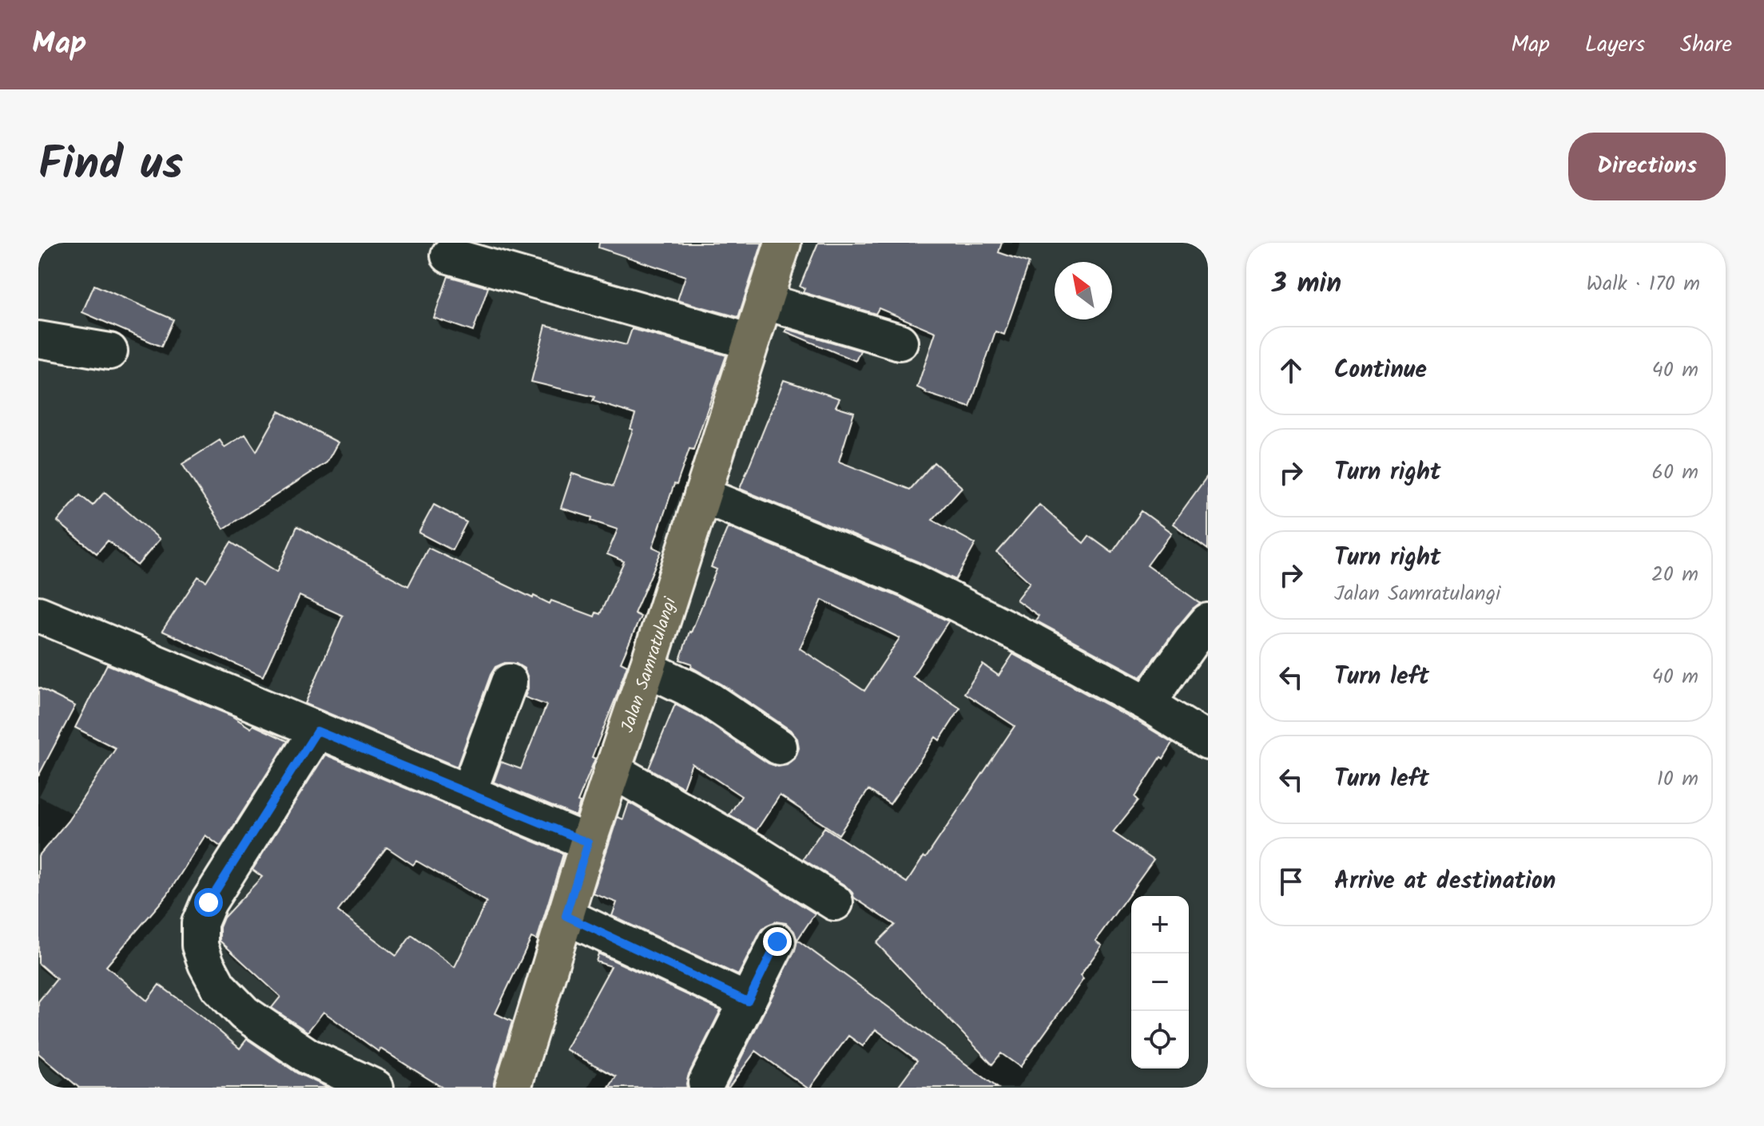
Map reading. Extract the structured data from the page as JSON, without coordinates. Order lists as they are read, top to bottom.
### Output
{
  "streets": {
    "main road": ["Jalan Samratulangi"]
  },
  "north": "top left",
  "page": {
    "header": "Map",
    "nav": ["Map", "Layers", "Share"],
    "title": "Find us",
    "buttons": "Directions",
    "heading": ["3 min", "Walk · 170 m"],
    "list": [
      ["Continue", "40 m"],
      ["Turn right", "60 m"],
      ["Turn right", "Jalan Samratulangi", "20 m"],
      ["Turn left", "40 m"],
      ["Turn left", "10 m"],
      "Arrive at destination"
    ],
    "map_buttons": ["+", "−"]
  }
}
